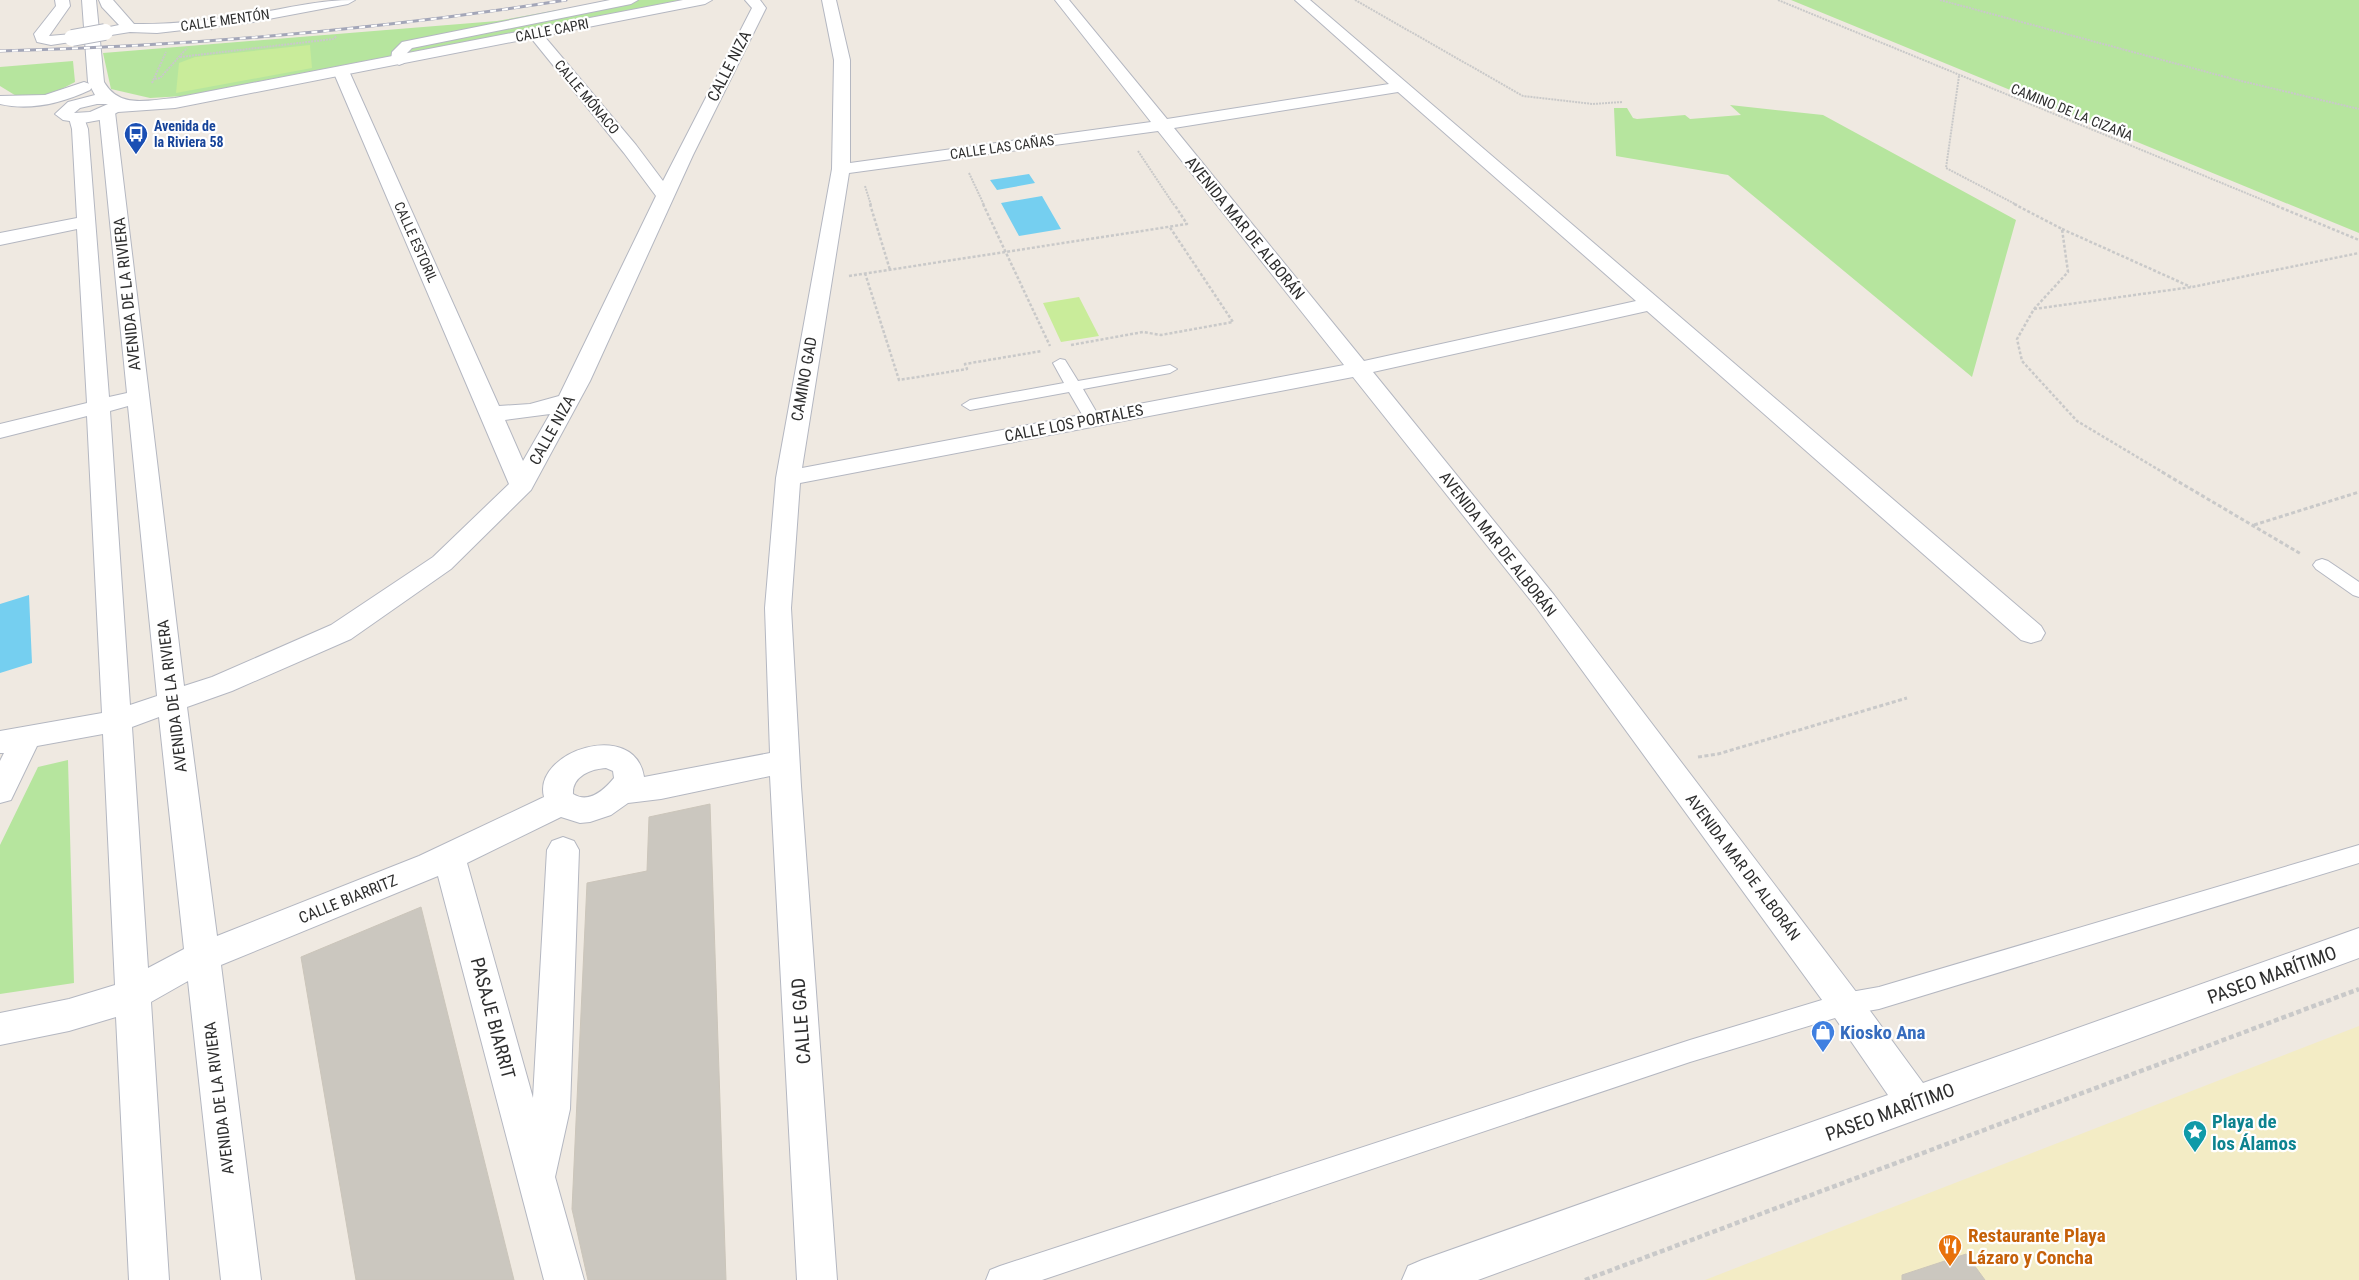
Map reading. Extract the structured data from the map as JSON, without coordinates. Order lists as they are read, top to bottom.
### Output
{
  "streets": {
    "street": [
      "CALLE MENTÓN",
      "CALLE CAPRI",
      "CALLE NIZA",
      "CALLE MÓNACO",
      "CALLE LAS CAÑAS",
      "AVENIDA MAR DE ALBORÁN",
      "CALLE ESTORIL",
      "AVENIDA DE LA RIVIERA",
      "CAMINO GAD",
      "CALLE LOS PORTALES",
      "CALLE BIARRITZ",
      "PASEO MARÍTIMO",
      "PASAJE BIARRIT",
      "CALLE GAD"
    ],
    "path": ["CAMINO DE LA CIZAÑA"]
  },
  "crossings": [
    ["CALLE CAPRI", "CALLE MÓNACO"],
    ["CALLE CAPRI", "CALLE ESTORIL"],
    ["CALLE CAPRI", "AVENIDA DE LA RIVIERA"],
    ["CALLE NIZA", "CALLE MÓNACO"],
    ["CALLE NIZA", "CALLE ESTORIL"],
    ["CALLE NIZA", "AVENIDA DE LA RIVIERA"],
    ["CALLE LAS CAÑAS", "AVENIDA MAR DE ALBORÁN"],
    ["CALLE LAS CAÑAS", "CAMINO GAD"],
    ["AVENIDA MAR DE ALBORÁN", "CALLE LOS PORTALES"],
    ["AVENIDA MAR DE ALBORÁN", "PASEO MARÍTIMO"],
    ["AVENIDA DE LA RIVIERA", "CALLE BIARRITZ"],
    ["CAMINO GAD", "CALLE LOS PORTALES"],
    ["CAMINO GAD", "CALLE GAD"],
    ["CALLE BIARRITZ", "PASAJE BIARRIT"]
  ],
  "places": {
    "bus stop": ["Avenida de la Riviera 58"],
    "shop": ["Kiosko Ana"],
    "place": ["Playa de los Álamos"],
    "restaurant": ["Restaurante Playa Lázaro y Concha"]
  }
}
